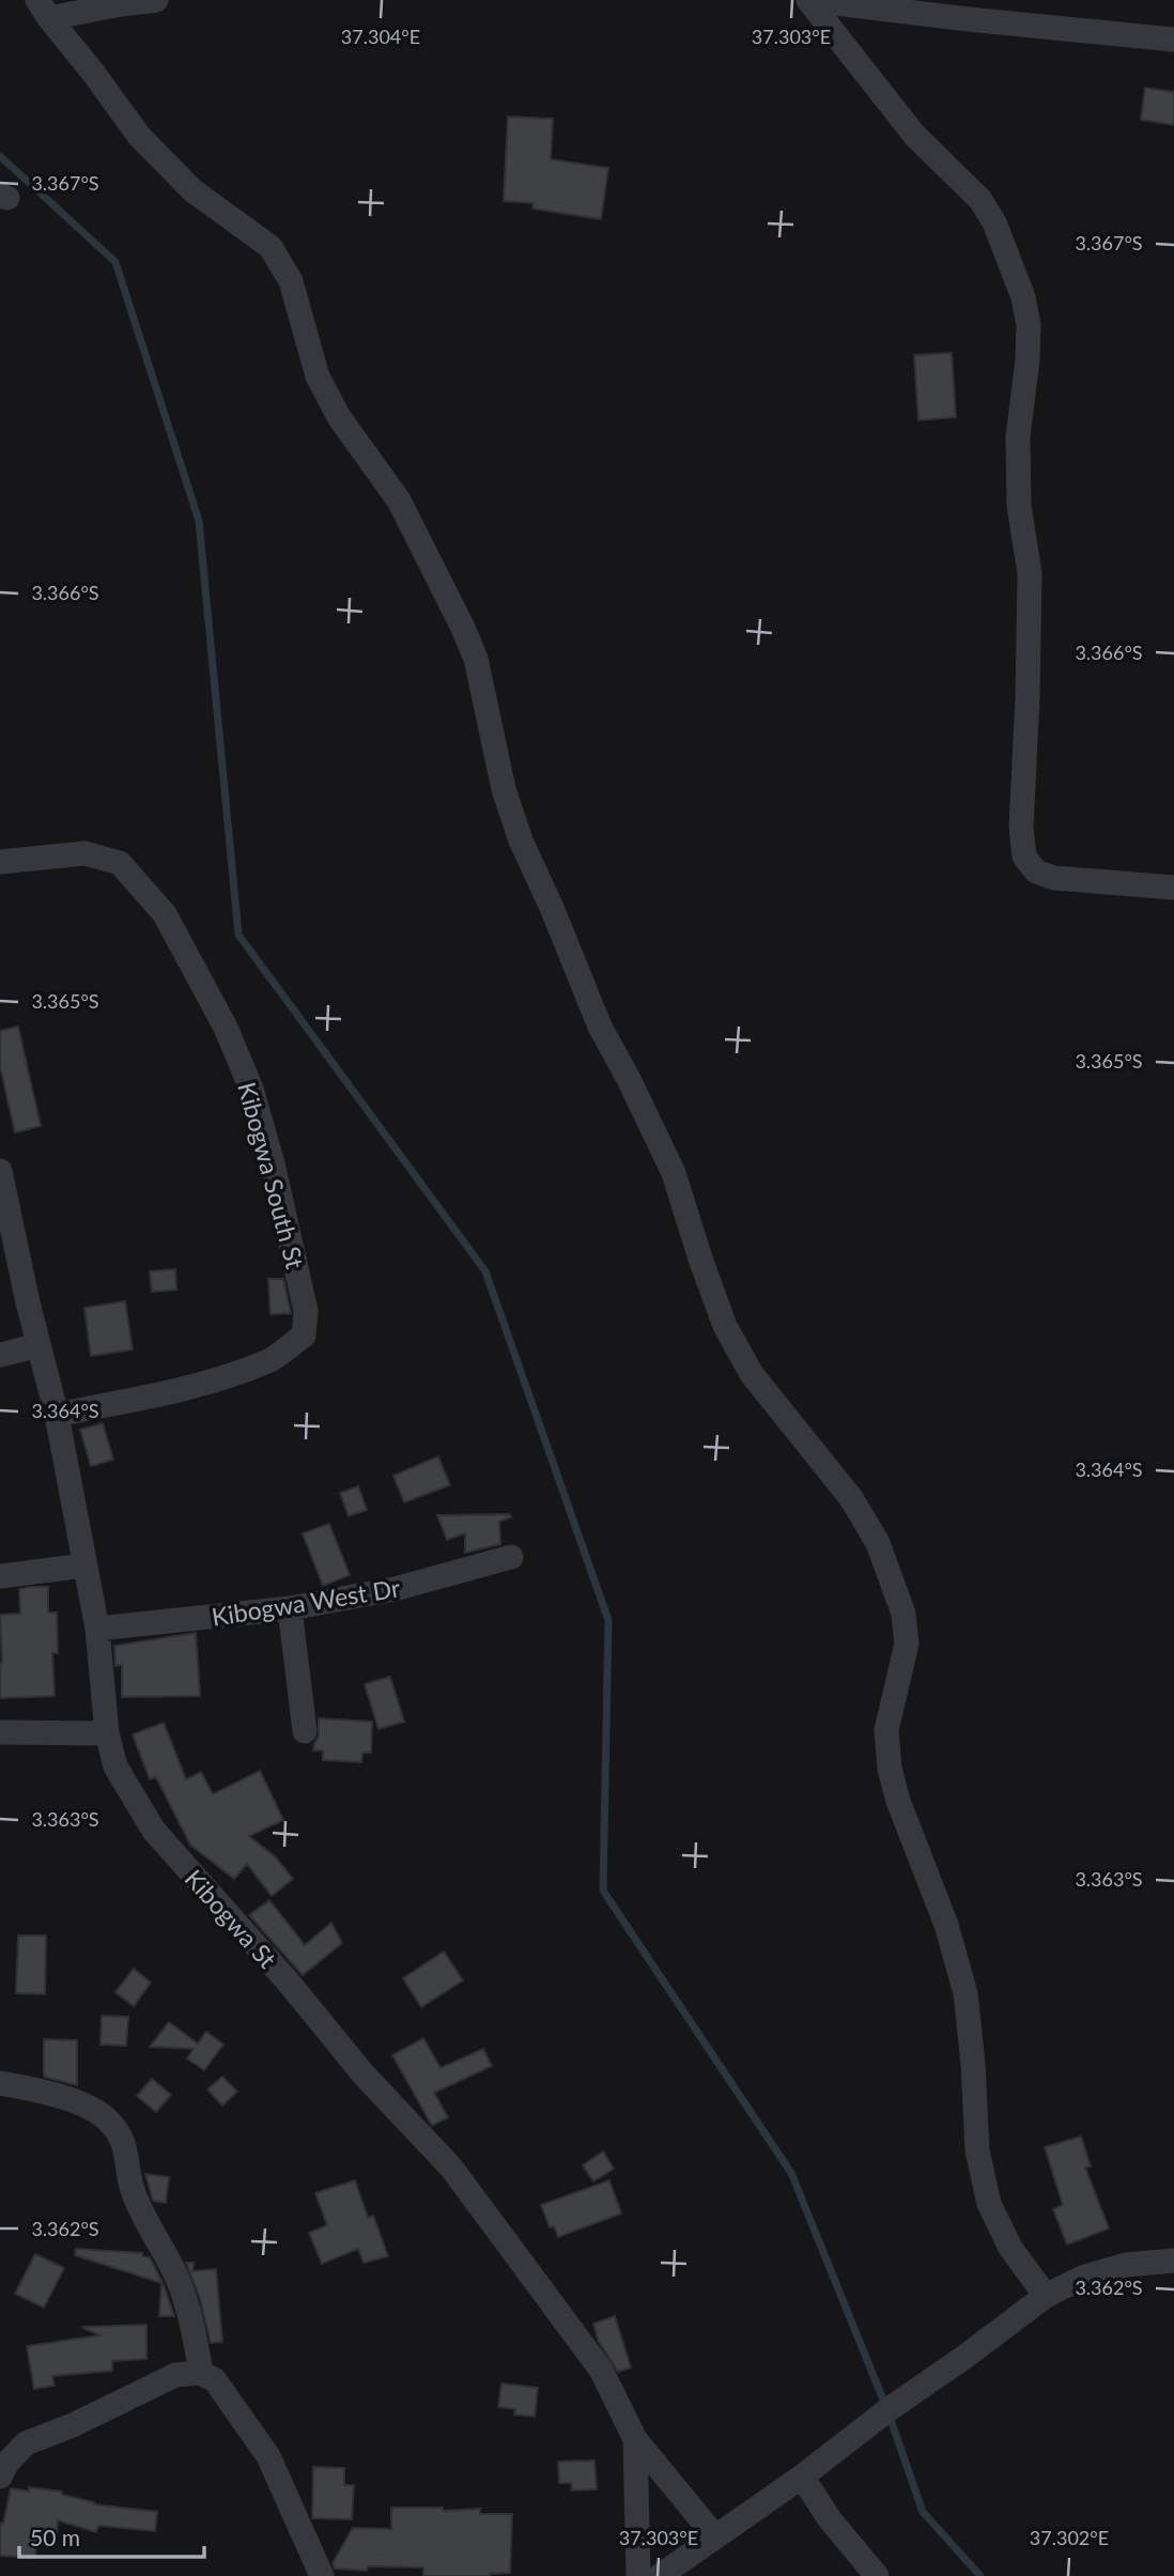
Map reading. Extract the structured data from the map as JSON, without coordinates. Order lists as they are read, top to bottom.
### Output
{
  "streets": {
    "street": ["Kibogwa South St", "Kibogwa West Dr", "Kibogwa St"]
  },
  "crossings": [
    ["Kibogwa South St", "Kibogwa St"],
    ["Kibogwa West Dr", "Kibogwa St"]
  ],
  "scale_bar": "50 m",
  "coordinates": [
    "37.304°E",
    "37.303°E",
    "3.367°S",
    "3.366°S",
    "3.365°S",
    "3.364°S",
    "3.363°S",
    "3.362°S",
    "37.302°E"
  ]
}
